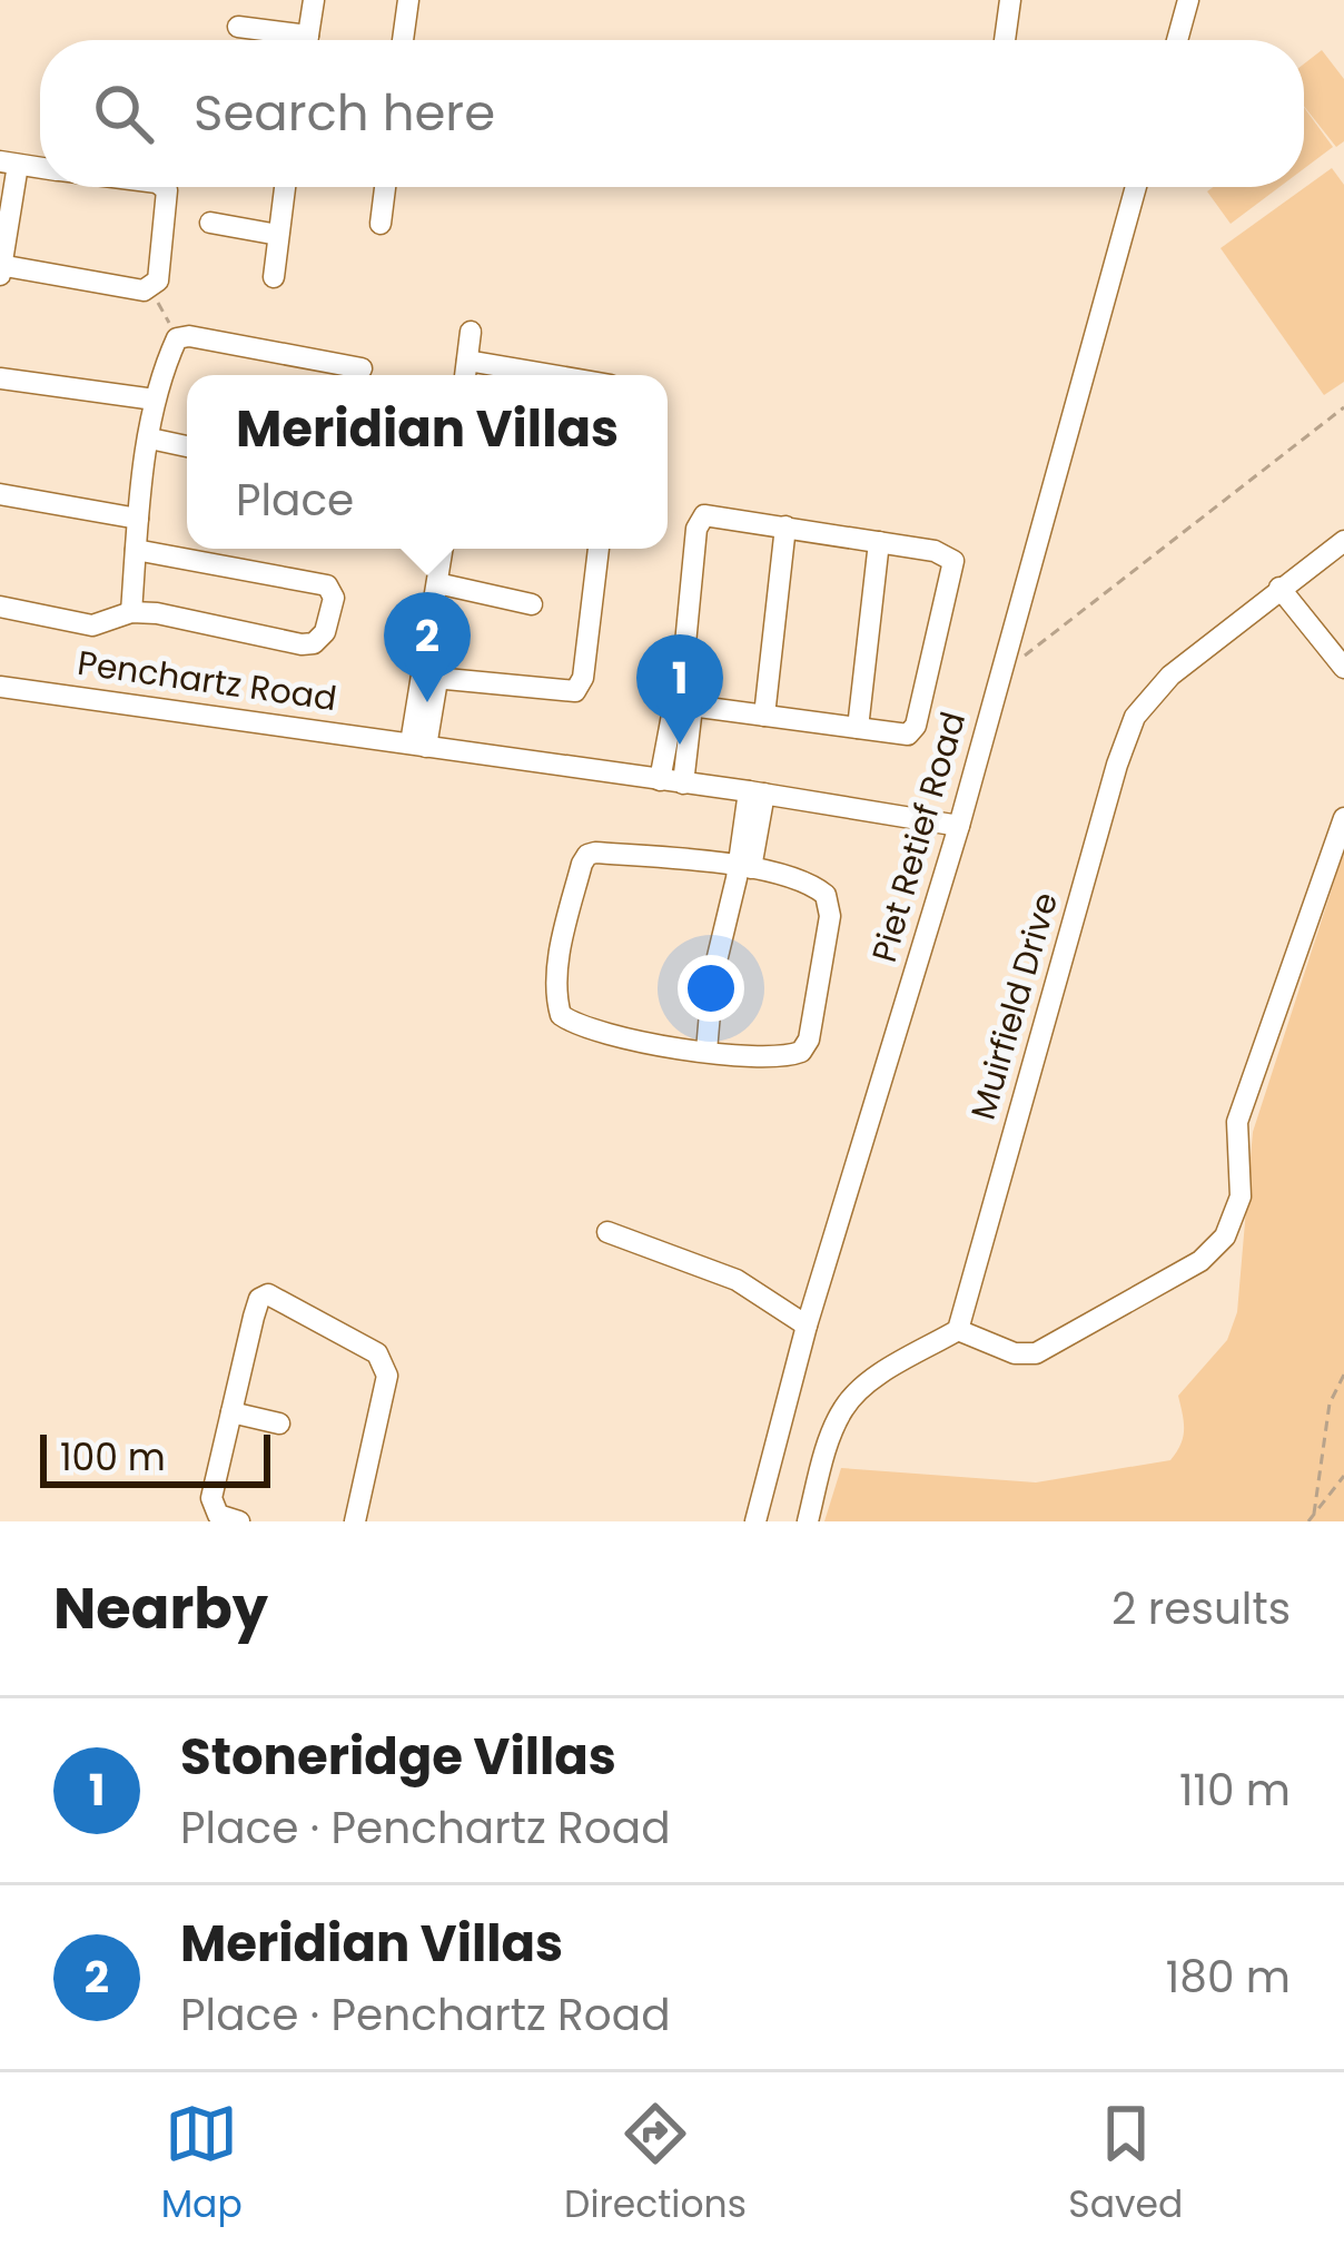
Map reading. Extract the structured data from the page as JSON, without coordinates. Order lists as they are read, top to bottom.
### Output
{
  "streets": {
    "street": ["Penchartz Road", "Piet Retief Road", "Muirfield Drive"]
  },
  "crossings": [
    ["Penchartz Road", "Piet Retief Road"]
  ],
  "scale_bar": "100 m",
  "page": {
    "search": "Search here",
    "popup": ["Meridian Villas", "Place"],
    "pins": ["2", "1"],
    "scale": "100 m",
    "heading": ["Nearby", "2 results"],
    "list": [
      {
        "mark": "1",
        "name": "Stoneridge Villas",
        "note": "Place · Penchartz Road",
        "value": "110 m"
      },
      {
        "mark": "2",
        "name": "Meridian Villas",
        "note": "Place · Penchartz Road",
        "value": "180 m"
      }
    ],
    "nav": ["Map", "Directions", "Saved"]
  }
}
